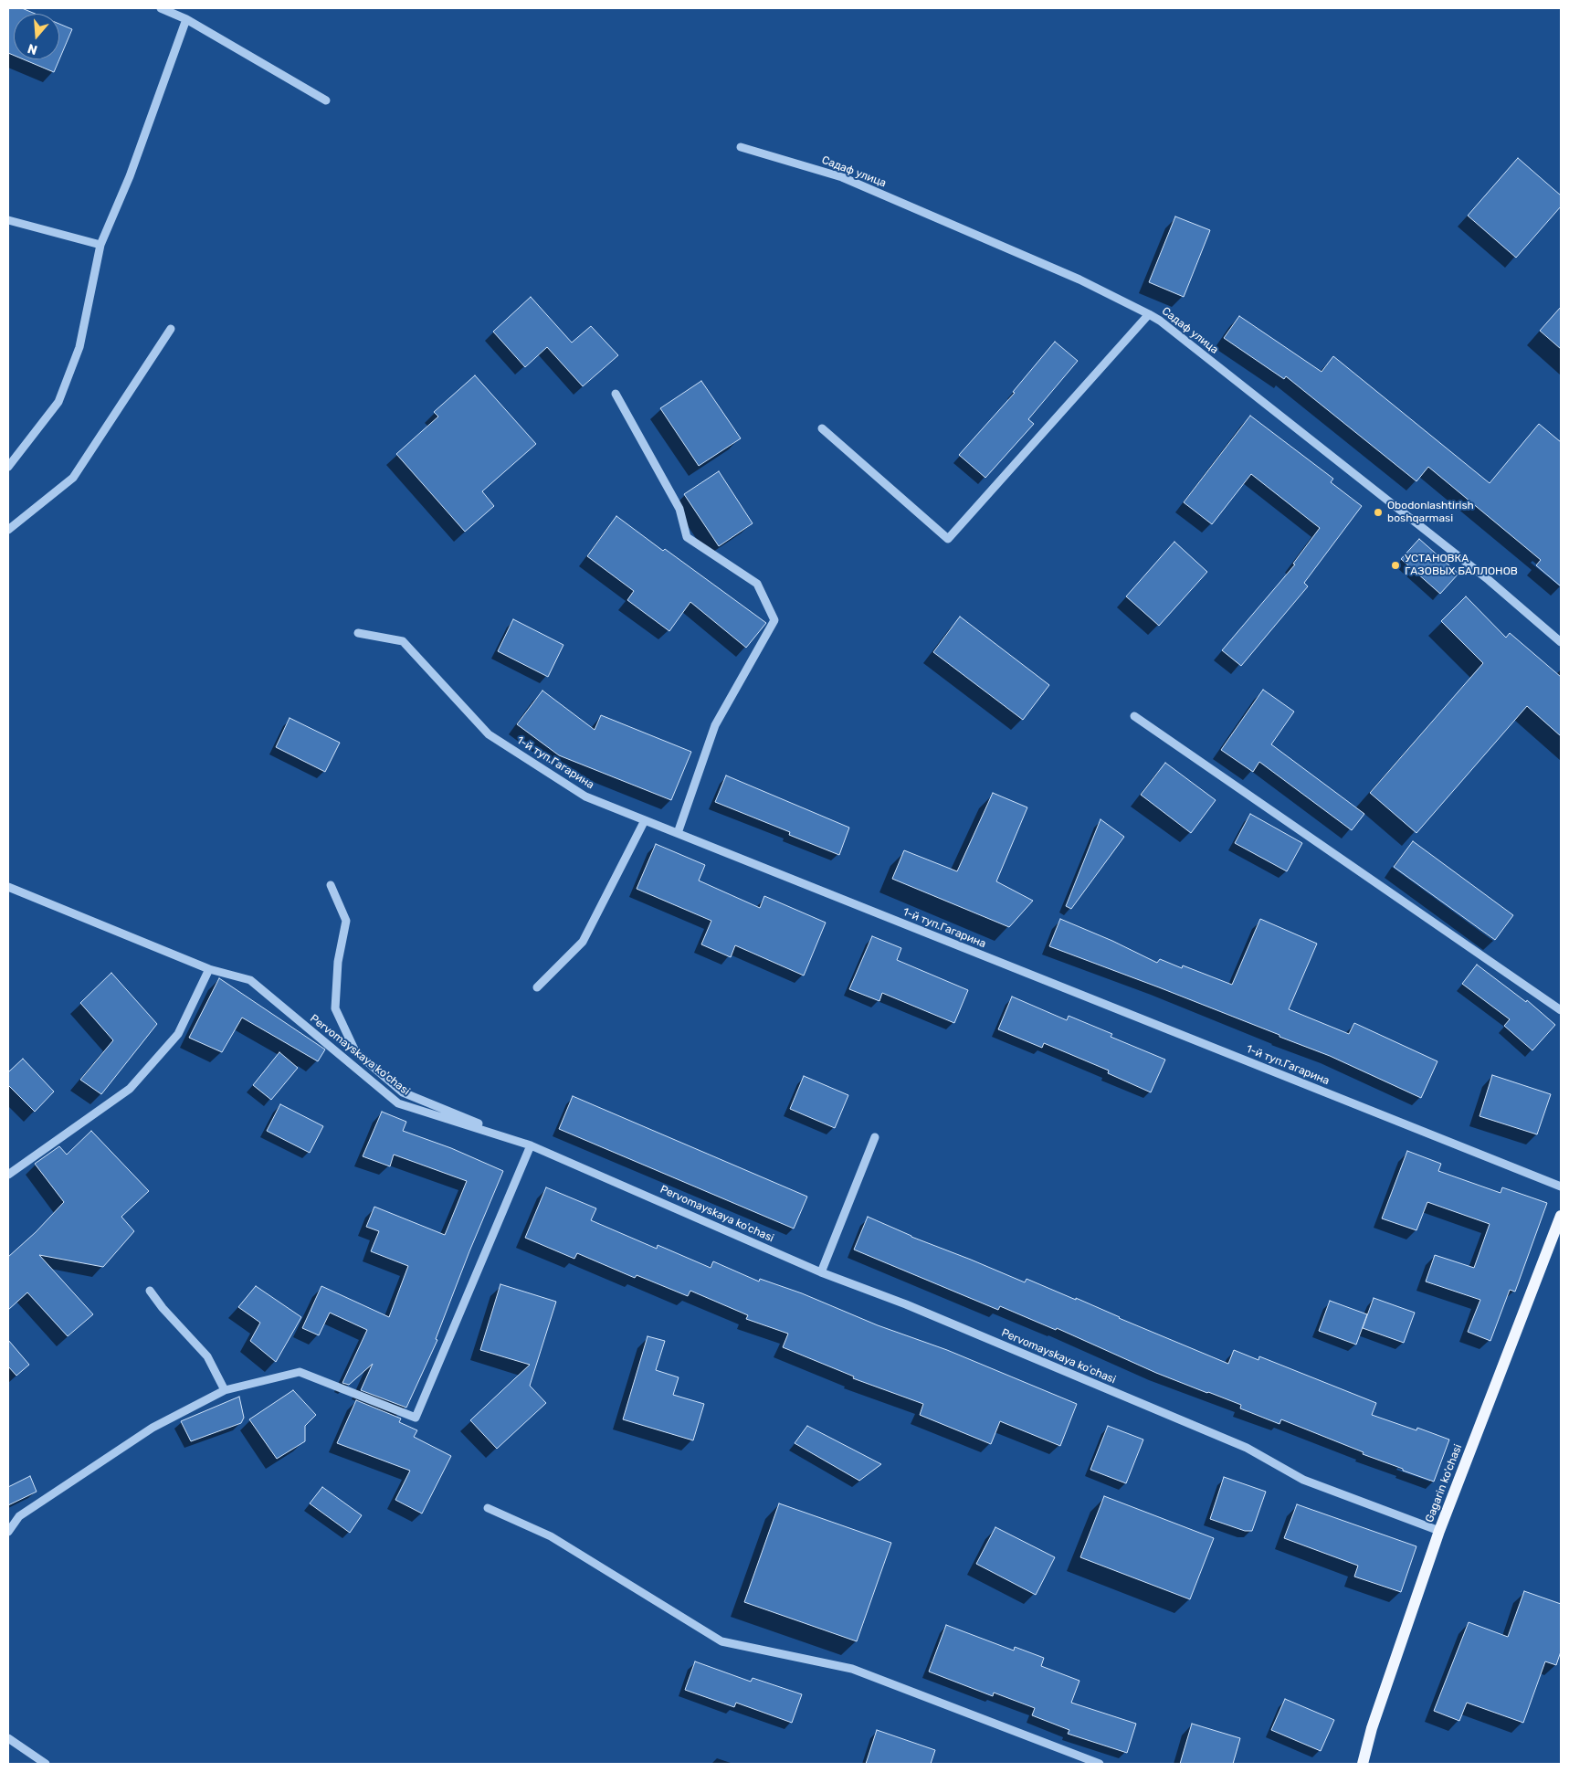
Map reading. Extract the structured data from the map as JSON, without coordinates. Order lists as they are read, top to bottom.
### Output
{
  "streets": {
    "main road": ["Gagarin ko'chasi"],
    "street": ["Садаф улица", "1-й туп.Гагарина", "Pervomayskaya ko'chasi"]
  },
  "crossings": [
    ["Pervomayskaya ko'chasi", "Gagarin ko'chasi"]
  ],
  "places": ["Obodonlashtirish boshqarmasi", "УСТАНОВКА ГАЗОВЫХ БАЛЛОНОВ"],
  "north": "bottom"
}
